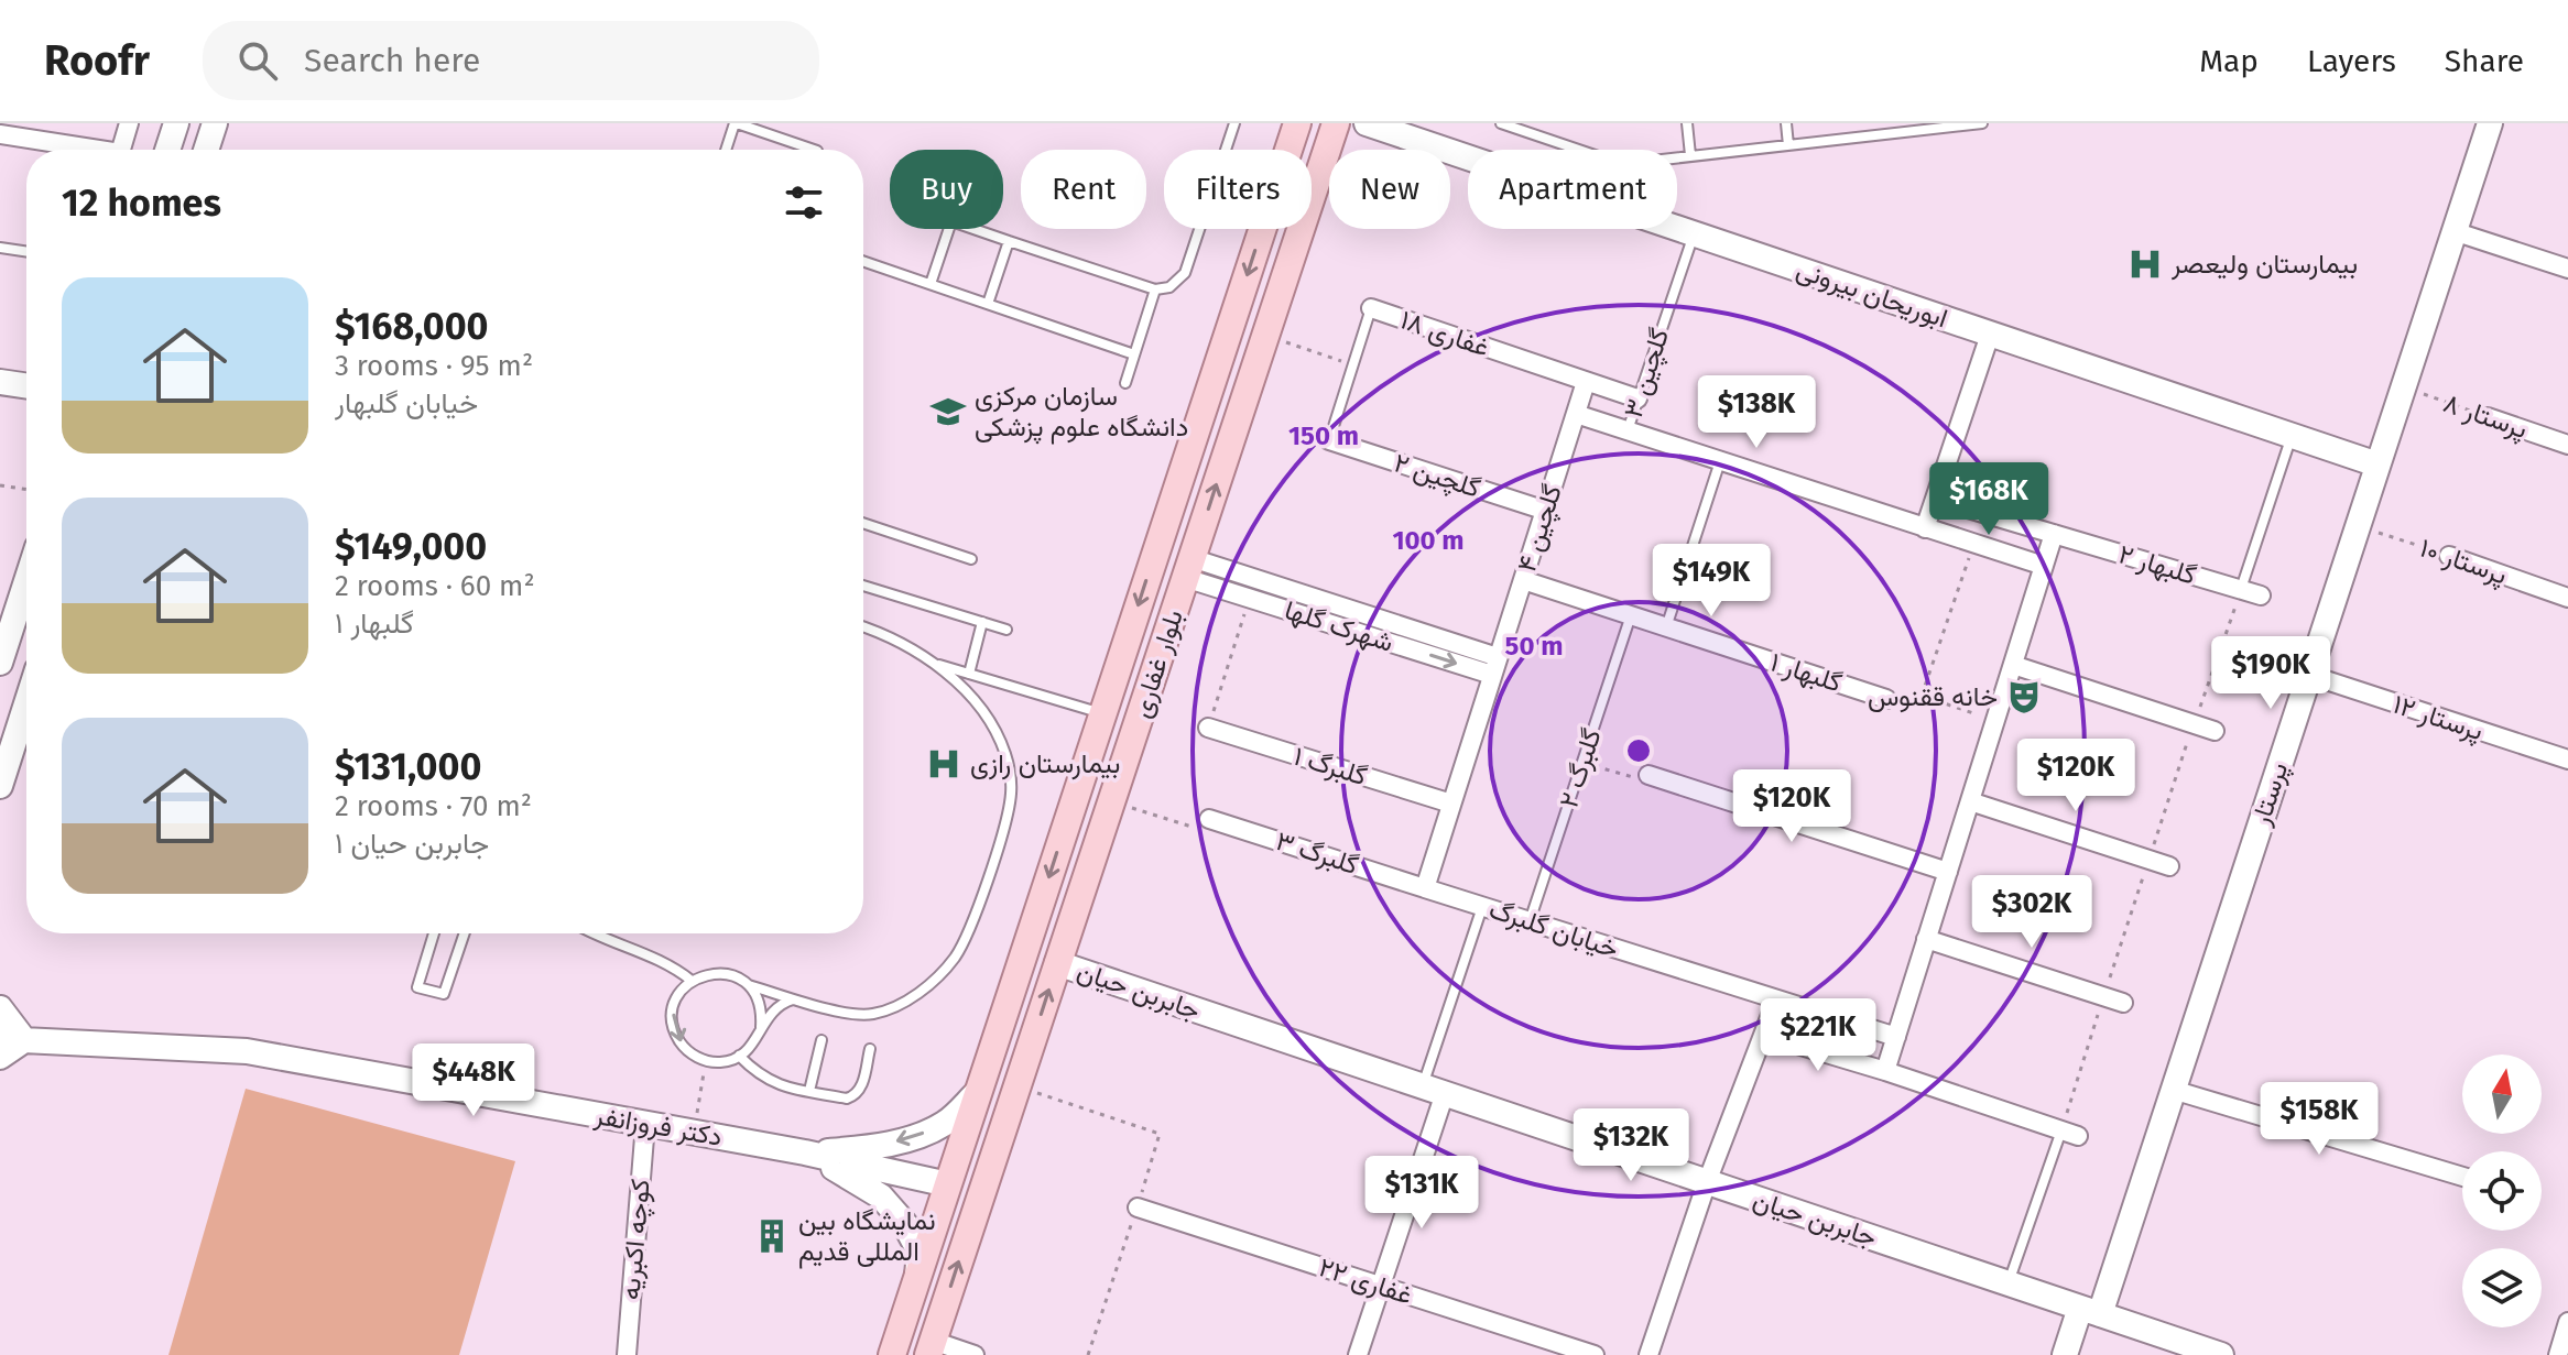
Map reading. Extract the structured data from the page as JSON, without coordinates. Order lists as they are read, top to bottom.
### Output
{
  "streets": {
    "main road": ["بلوار غفاری"],
    "street": [
      "ابوریحان بیرونی",
      "غفاری ۱۸",
      "پرستار ۸",
      "گلچین ۲",
      "گلچین ۴",
      "پرستار ۱۰",
      "گلبهار ۲",
      "شهرک گلها",
      "گلبهار ۱",
      "پرستار ۱۲",
      "گلبرگ ۱",
      "پرستار",
      "گلبرگ ۳",
      "خیابان گلبرگ",
      "جابربن حیان",
      "دکتر فروزانفر",
      "کوچه اکبریه",
      "غفاری ۲۲"
    ],
    "lane": ["گلچین ۳", "گلبرگ ۲"]
  },
  "crossings": [
    ["ابوریحان بیرونی", "گلچین ۳"],
    ["ابوریحان بیرونی", "پرستار"],
    ["غفاری ۱۸", "گلچین ۴"],
    ["پرستار ۸", "پرستار"],
    ["گلچین ۲", "گلچین ۴"],
    ["گلچین ۴", "شهرک گلها"],
    ["گلچین ۴", "گلبهار ۱"],
    ["پرستار ۱۰", "پرستار"],
    ["شهرک گلها", "بلوار غفاری"],
    ["بلوار غفاری", "جابربن حیان"],
    ["بلوار غفاری", "دکتر فروزانفر"],
    ["گلبهار ۱", "گلبرگ ۲"],
    ["پرستار ۱۲", "پرستار"],
    ["گلبرگ ۲", "خیابان گلبرگ"],
    ["پرستار", "جابربن حیان"],
    ["گلبرگ ۳", "خیابان گلبرگ"],
    ["دکتر فروزانفر", "کوچه اکبریه"]
  ],
  "places": {
    "hospital": ["بیمارستان ولیعصر", "بیمارستان رازی"],
    "school or university": ["سازمان مرکزی دانشگاه علوم پزشکی"],
    "theatre": ["خانه ققنوس"],
    "building": ["نمایشگاه بین المللی قدیم"]
  },
  "north": "top",
  "page": {
    "header": "Roofr",
    "search": "Search here",
    "nav": ["Map", "Layers", "Share"],
    "chip": [
      "Buy",
      "Rent",
      "Filters",
      "New",
      "Apartment"
    ],
    "heading": "12 homes",
    "list": [
      {
        "name": "$168,000",
        "note": "3 rooms · 95 m² · خیابان گلبهار"
      },
      {
        "name": "$149,000",
        "note": "2 rooms · 60 m² · گلبهار ۱"
      },
      {
        "name": "$131,000",
        "note": "2 rooms · 70 m² · جابربن حیان ۱"
      }
    ],
    "price": [
      "$138K",
      "$168K",
      "$149K",
      "$190K",
      "$120K",
      "$120K",
      "$302K",
      "$221K",
      "$448K",
      "$158K",
      "$132K",
      "$131K"
    ]
  },
  "rings": ["150 m", "100 m", "50 m"]
}
